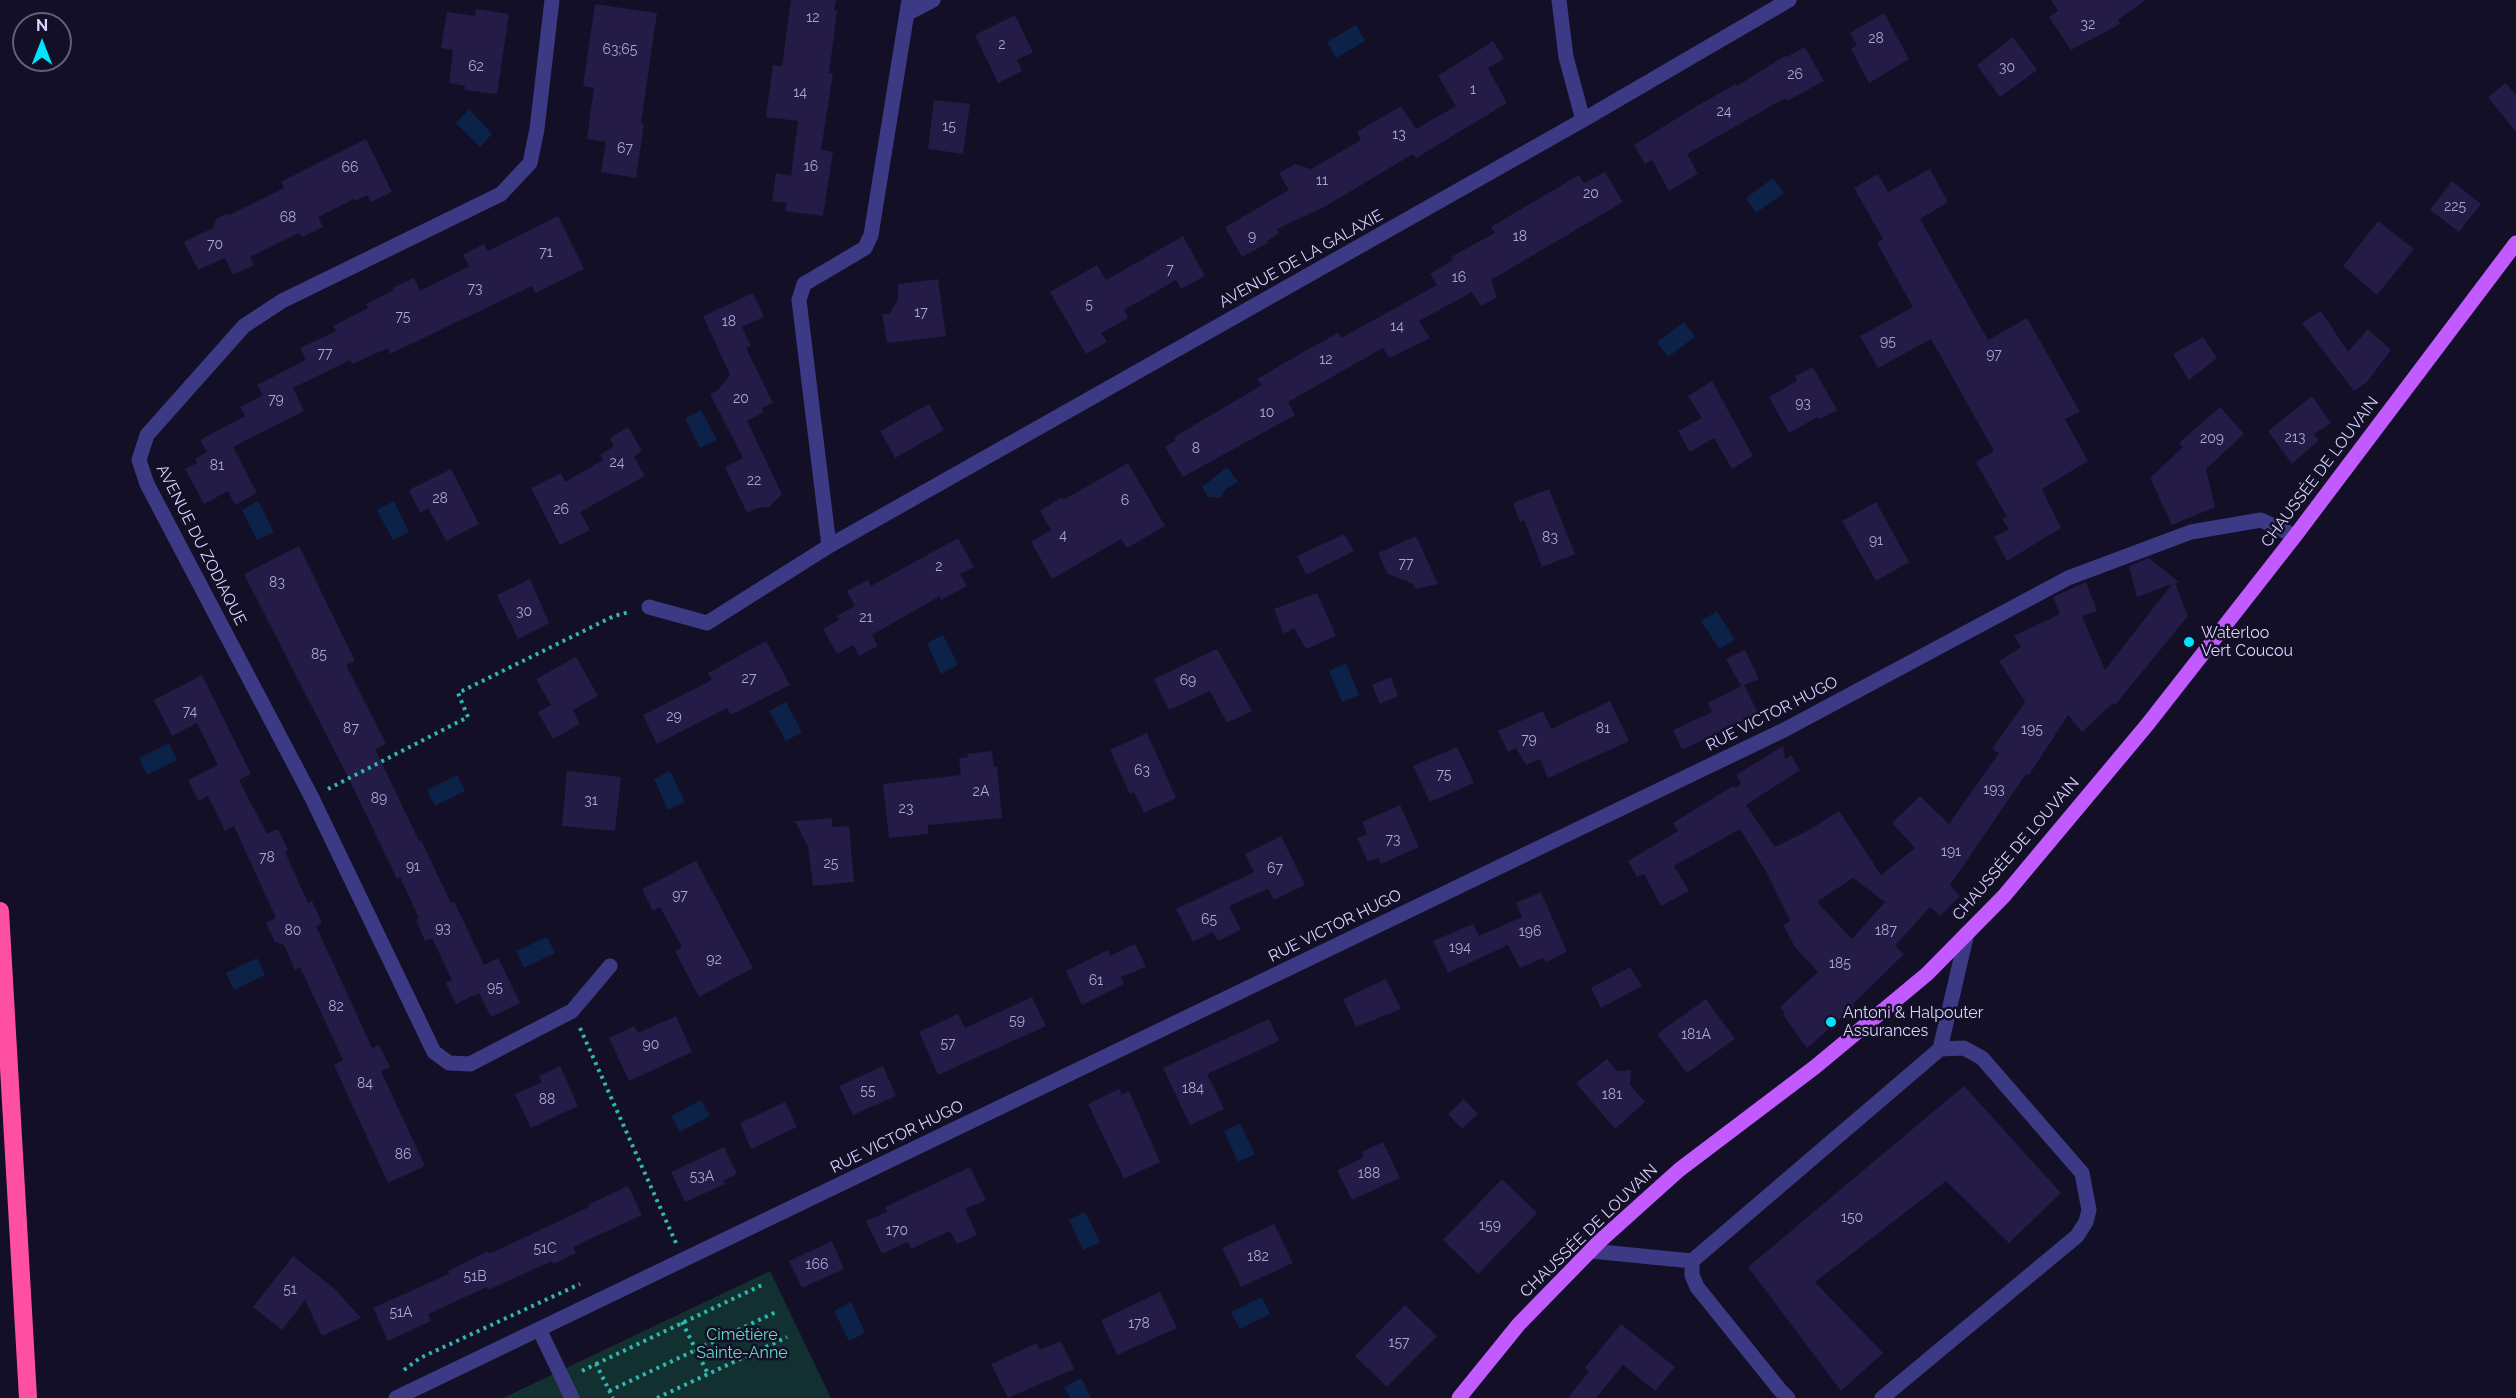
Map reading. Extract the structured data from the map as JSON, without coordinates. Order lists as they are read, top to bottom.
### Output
{
  "streets": {
    "main road": ["CHAUSSÉE DE LOUVAIN"],
    "street": ["AVENUE DE LA GALAXIE", "AVENUE DU ZODIAQUE", "RUE VICTOR HUGO"]
  },
  "crossings": [
    ["CHAUSSÉE DE LOUVAIN", "RUE VICTOR HUGO"]
  ],
  "parks": ["Cimetière Sainte-Anne"],
  "places": ["Waterloo Vert Coucou", "Antoni & Halpouter Assurances"],
  "house_numbers": [
    "12",
    "32",
    "28",
    "2",
    "63;65",
    "62",
    "30",
    "26",
    "1",
    "14",
    "24",
    "15",
    "13",
    "67",
    "16",
    "66",
    "11",
    "20",
    "225",
    "68",
    "9",
    "18",
    "70",
    "71",
    "7",
    "16",
    "73",
    "5",
    "17",
    "75",
    "18",
    "14",
    "95",
    "77",
    "97",
    "12",
    "20",
    "79",
    "93",
    "10",
    "213",
    "209",
    "8",
    "24",
    "81",
    "22",
    "28",
    "6",
    "26",
    "4",
    "83",
    "91",
    "77",
    "2",
    "83",
    "30",
    "21",
    "85",
    "27",
    "69",
    "74",
    "29",
    "87",
    "81",
    "195",
    "79",
    "63",
    "75",
    "193",
    "2A",
    "89",
    "31",
    "23",
    "73",
    "191",
    "78",
    "25",
    "91",
    "67",
    "97",
    "65",
    "93",
    "80",
    "187",
    "196",
    "194",
    "92",
    "185",
    "61",
    "95",
    "82",
    "59",
    "181A",
    "57",
    "90",
    "84",
    "184",
    "55",
    "181",
    "88",
    "86",
    "188",
    "53A",
    "150",
    "159",
    "170",
    "51C",
    "182",
    "166",
    "51B",
    "51",
    "51A",
    "178",
    "157"
  ],
  "north": "top"
}
